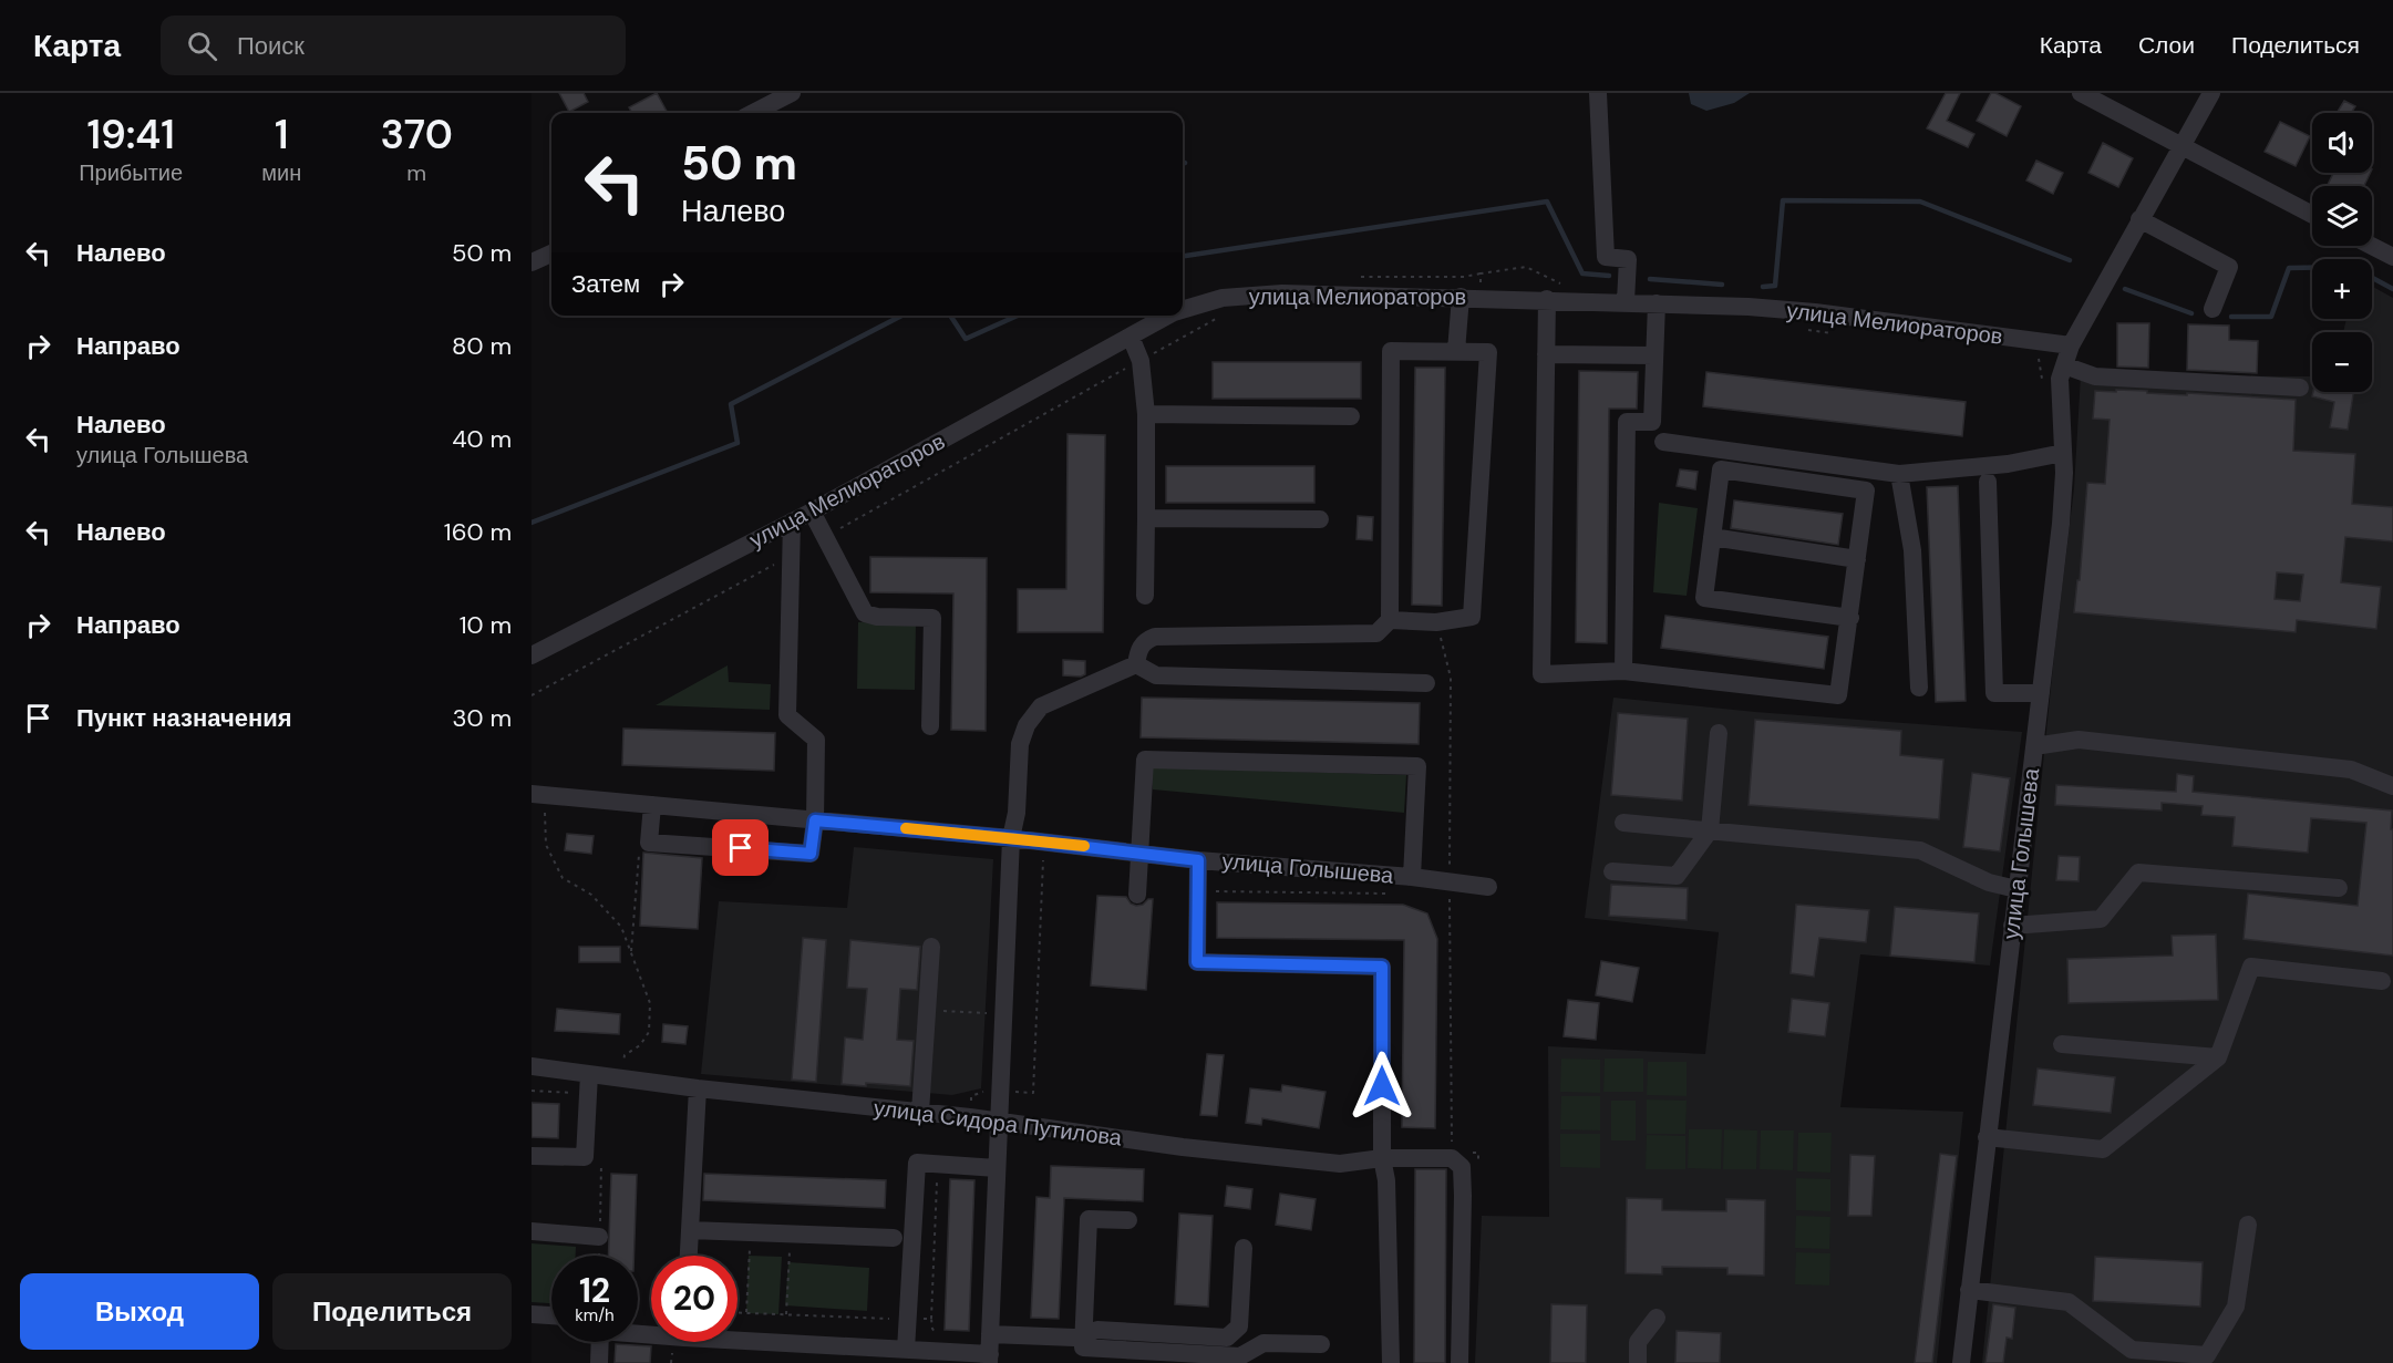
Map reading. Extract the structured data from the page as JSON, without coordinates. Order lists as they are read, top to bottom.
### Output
{
  "streets": {
    "street": ["улица Мелиораторов", "улица Голышева", "улица Сидора Путилова"]
  },
  "crossings": [
    ["улица Мелиораторов", "улица Голышева"]
  ],
  "page": {
    "header": "Карта",
    "search": "Поиск",
    "nav": ["Карта", "Слои", "Поделиться"],
    "eta": [
      "19:41",
      "Прибытие",
      "1",
      "мин",
      "370",
      "m"
    ],
    "map_buttons": ["+", "−"],
    "turn": ["50 m", "Налево"],
    "list": [
      {
        "name": "Налево",
        "value": "50 m"
      },
      {
        "name": "Направо",
        "value": "80 m"
      },
      {
        "name": "Налево",
        "note": "улица Голышева",
        "value": "40 m"
      },
      {
        "name": "Налево",
        "value": "160 m"
      },
      {
        "name": "Направо",
        "value": "10 m"
      },
      {
        "name": "Пункт назначения",
        "value": "30 m"
      }
    ],
    "then": "Затем",
    "speed": "12 km/h",
    "limit": "20",
    "buttons": ["Выход", "Поделиться"]
  }
}
